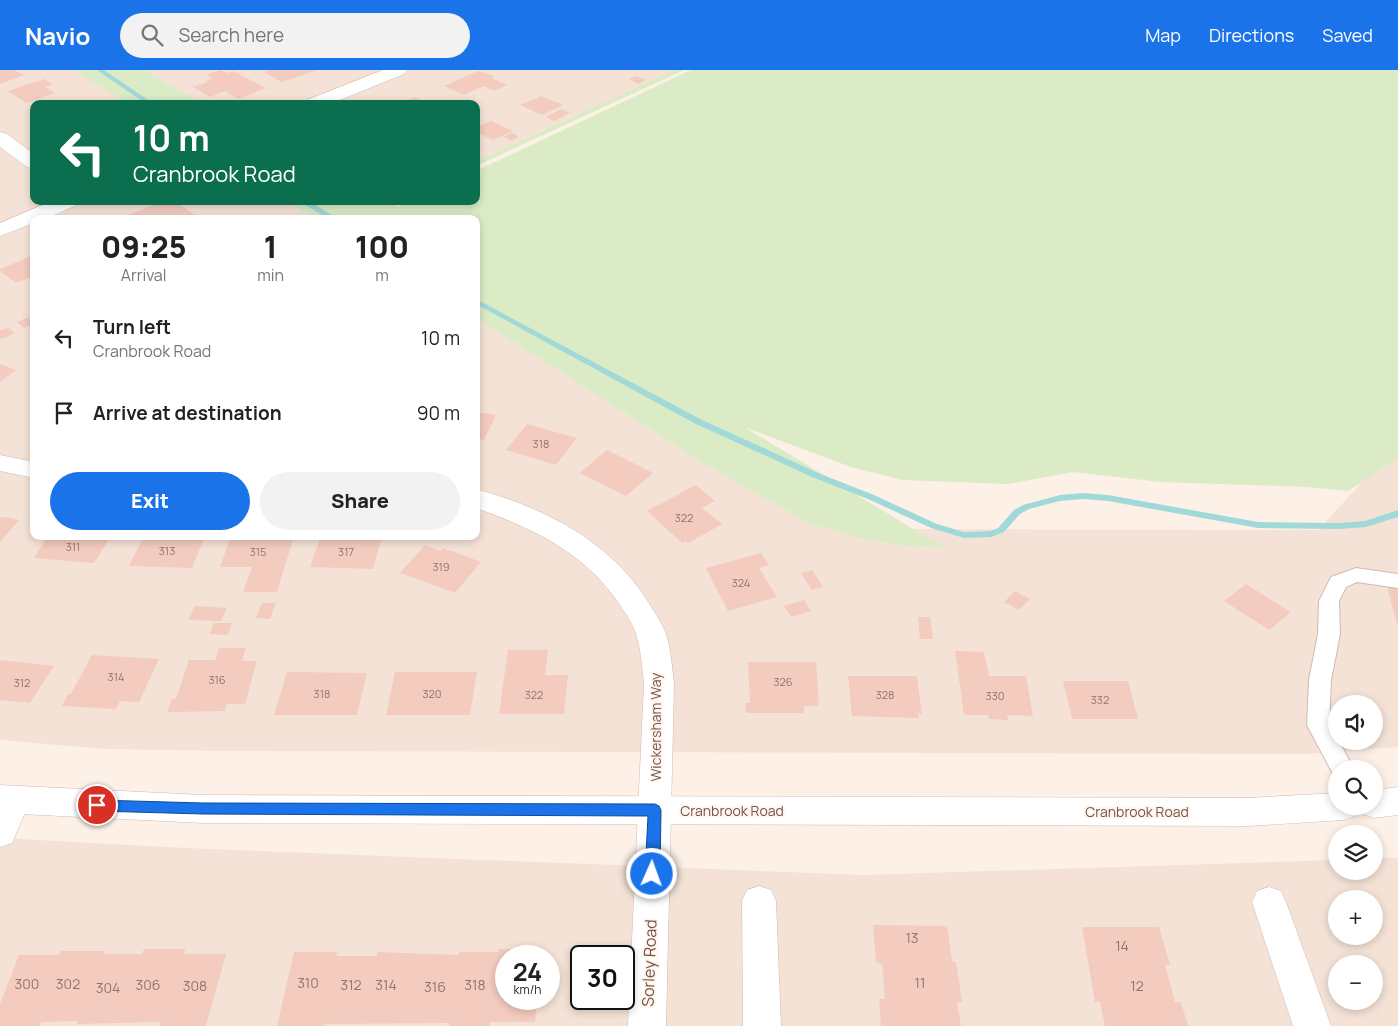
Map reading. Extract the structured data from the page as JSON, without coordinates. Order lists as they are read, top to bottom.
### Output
{
  "streets": {
    "street": ["Wickersham Way", "Cranbrook Road", "Sorley Road"]
  },
  "crossings": [
    ["Wickersham Way", "Cranbrook Road"],
    ["Wickersham Way", "Sorley Road"],
    ["Cranbrook Road", "Sorley Road"]
  ],
  "house_numbers": [
    "318",
    "322",
    "311",
    "313",
    "315",
    "317",
    "319",
    "324",
    "314",
    "316",
    "326",
    "312",
    "318",
    "320",
    "322",
    "328",
    "330",
    "332",
    "13",
    "14",
    "310",
    "11",
    "300",
    "302",
    "306",
    "312",
    "314",
    "318",
    "308",
    "12",
    "316",
    "304"
  ],
  "page": {
    "header": "Navio",
    "search": "Search here",
    "nav": ["Map", "Directions", "Saved"],
    "turn": ["10 m", "Cranbrook Road"],
    "eta": [
      "09:25",
      "Arrival",
      "1",
      "min",
      "100",
      "m"
    ],
    "list": [
      {
        "name": "Turn left",
        "note": "Cranbrook Road",
        "value": "10 m"
      },
      {
        "name": "Arrive at destination",
        "value": "90 m"
      }
    ],
    "buttons": ["Exit", "Share"],
    "map_buttons": ["+", "−"],
    "speed": "24 km/h",
    "limit": "30"
  }
}
